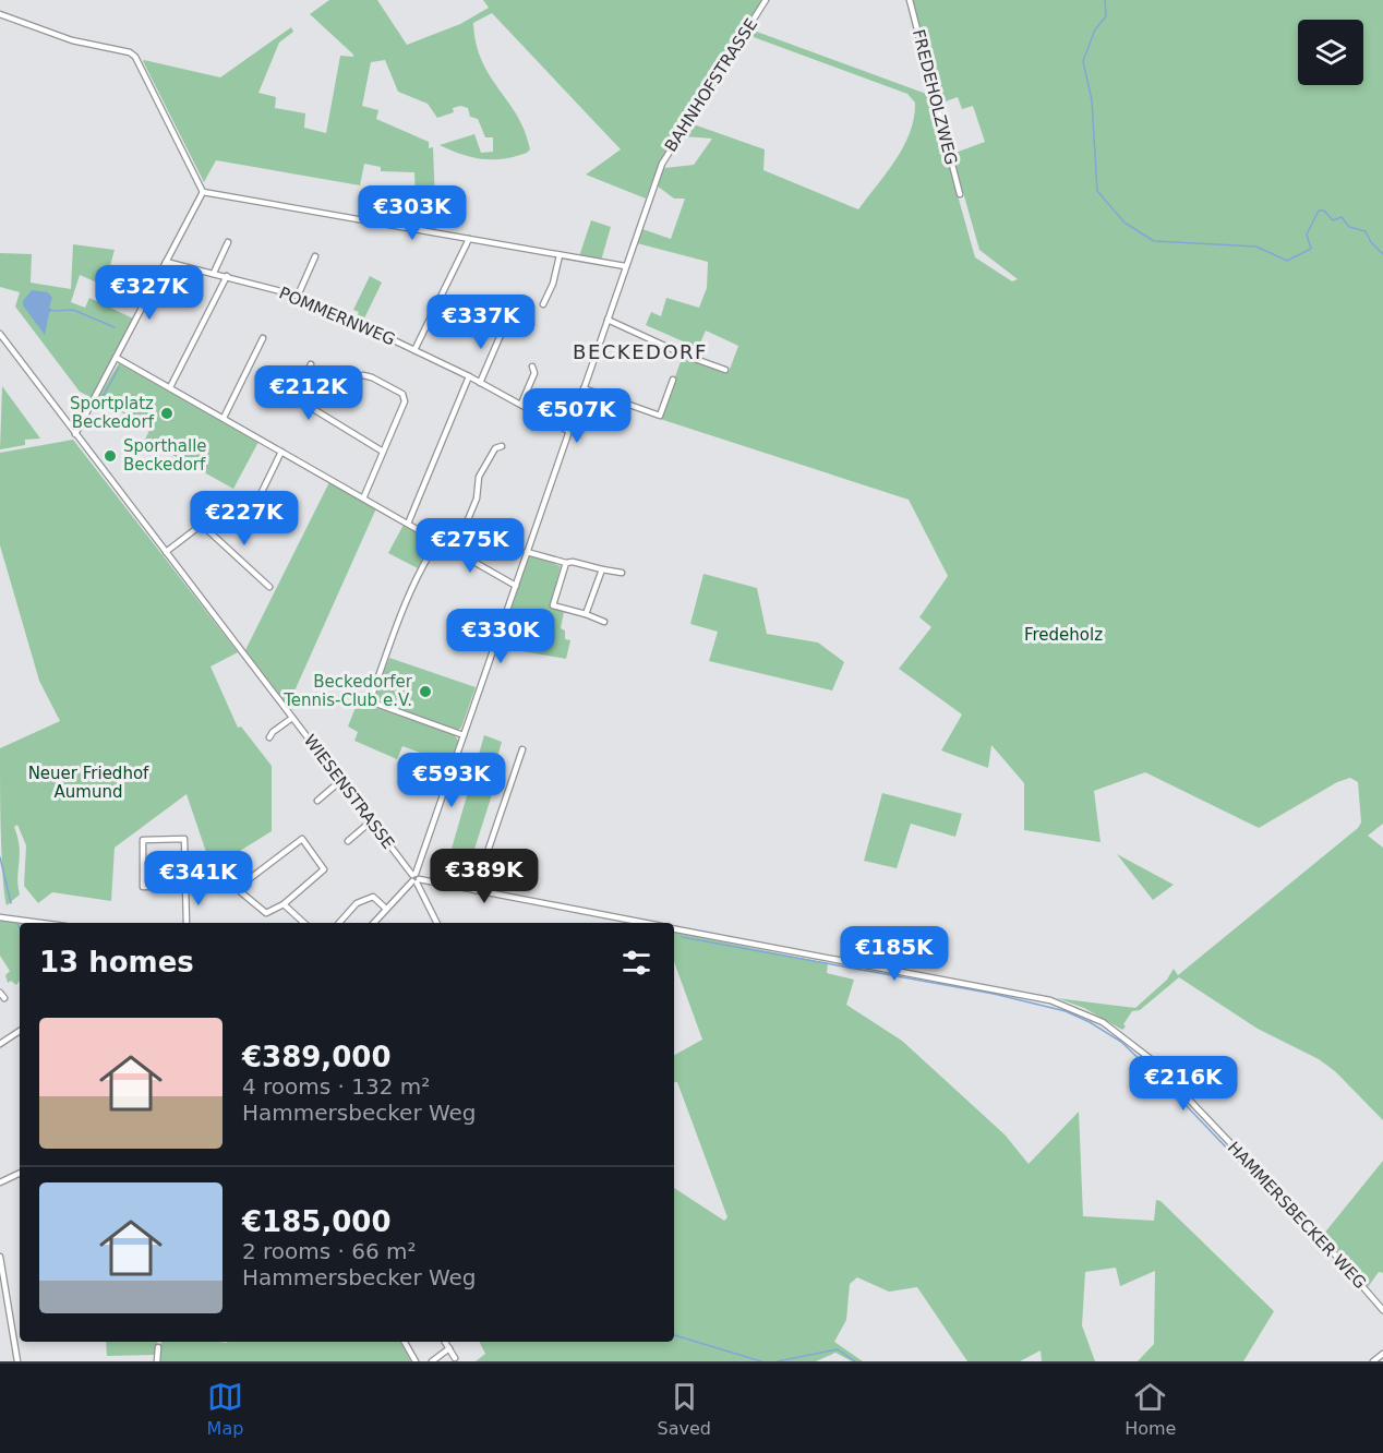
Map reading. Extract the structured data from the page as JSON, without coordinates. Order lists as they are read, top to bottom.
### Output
{
  "streets": {
    "street": [
      "BAHNHOFSTRASSE",
      "FREDEHOLZWEG",
      "POMMERNWEG",
      "WIESENSTRASSE",
      "HAMMERSBECKER WEG"
    ]
  },
  "crossings": [
    ["BAHNHOFSTRASSE", "POMMERNWEG"],
    ["BAHNHOFSTRASSE", "WIESENSTRASSE"]
  ],
  "districts": ["BECKEDORF"],
  "parks": ["Fredeholz", "Neuer Friedhof Aumund"],
  "places": ["Sportplatz Beckedorf", "Sporthalle Beckedorf", "Beckedorfer Tennis-Club e.V."],
  "page": {
    "price": [
      "€303K",
      "€327K",
      "€337K",
      "€212K",
      "€507K",
      "€227K",
      "€275K",
      "€330K",
      "€593K",
      "€389K",
      "€341K",
      "€185K",
      "€216K"
    ],
    "heading": "13 homes",
    "list": [
      {
        "name": "€389,000",
        "note": "4 rooms · 132 m² · Hammersbecker Weg"
      },
      {
        "name": "€185,000",
        "note": "2 rooms · 66 m² · Hammersbecker Weg"
      }
    ],
    "tabs": ["Map", "Saved", "Home"]
  }
}
